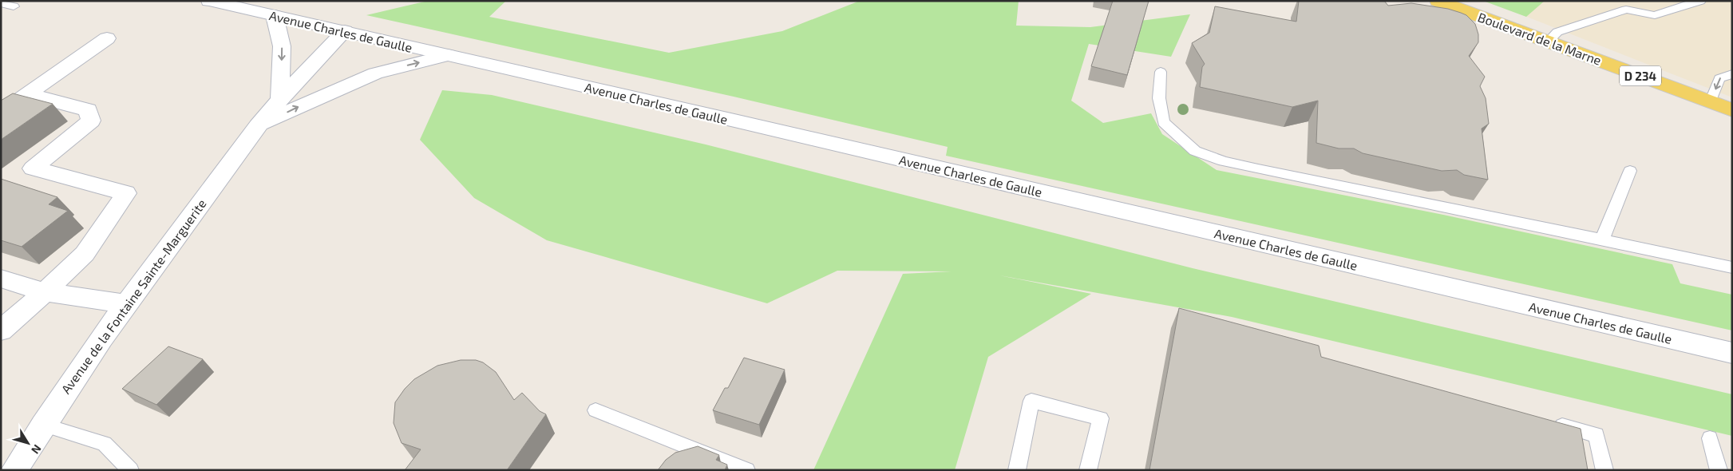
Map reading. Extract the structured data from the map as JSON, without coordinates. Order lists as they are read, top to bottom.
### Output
{
  "streets": {
    "main road": ["Boulevard de la Marne", "D 234"],
    "street": ["Avenue Charles de Gaulle", "Avenue de la Fontaine Sainte-Marguerite"]
  },
  "crossings": [
    ["Avenue Charles de Gaulle", "Avenue de la Fontaine Sainte-Marguerite"]
  ],
  "north": "bottom right"
}
